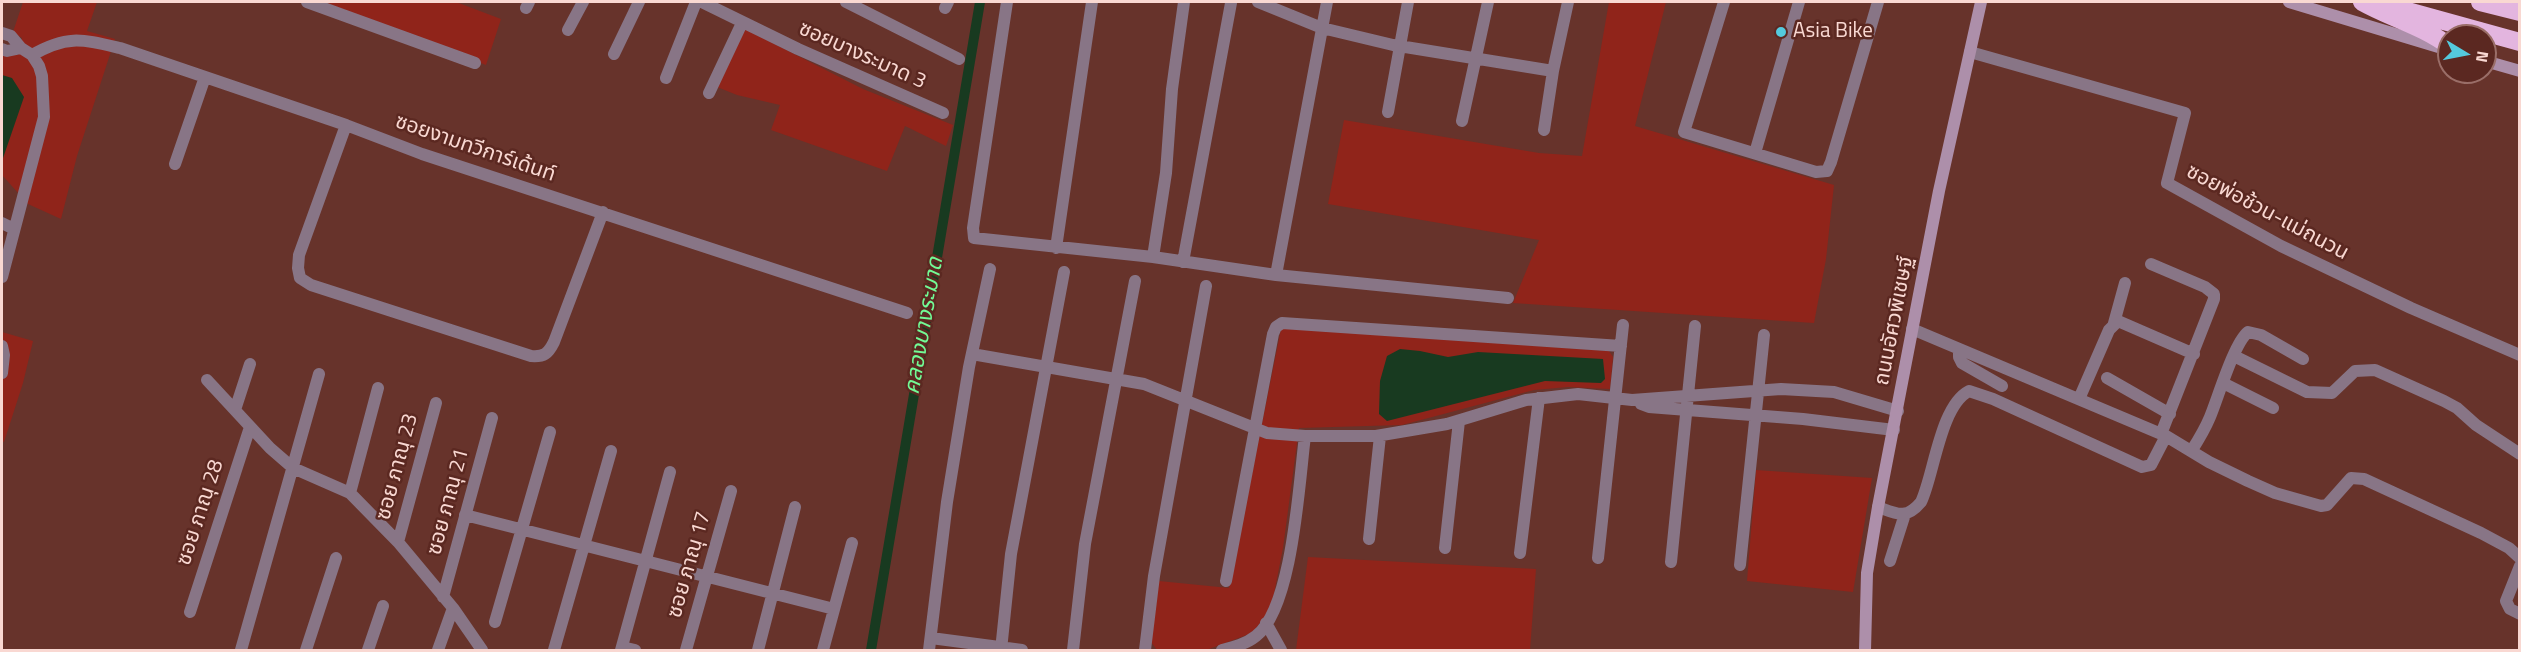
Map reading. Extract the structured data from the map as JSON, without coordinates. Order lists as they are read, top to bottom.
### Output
{
  "streets": {
    "street": [
      "ซอยบางระมาด 3",
      "ซอยงามทวีการ์เด้นท์",
      "ซอยพ่อช้วน-แม่ถนวน",
      "ถนนอัศวพิเชษฐ์",
      "ซอย ภาณุ 23",
      "ซอย ภาณุ 21",
      "ซอย ภาณุ 28",
      "ซอย ภาณุ 17"
    ]
  },
  "crossings": [
    ["ซอยพ่อช้วน-แม่ถนวน", "ถนนอัศวพิเชษฐ์"]
  ],
  "water": ["คลองบางระมาด"],
  "places": ["Asia Bike"],
  "north": "right"
}
